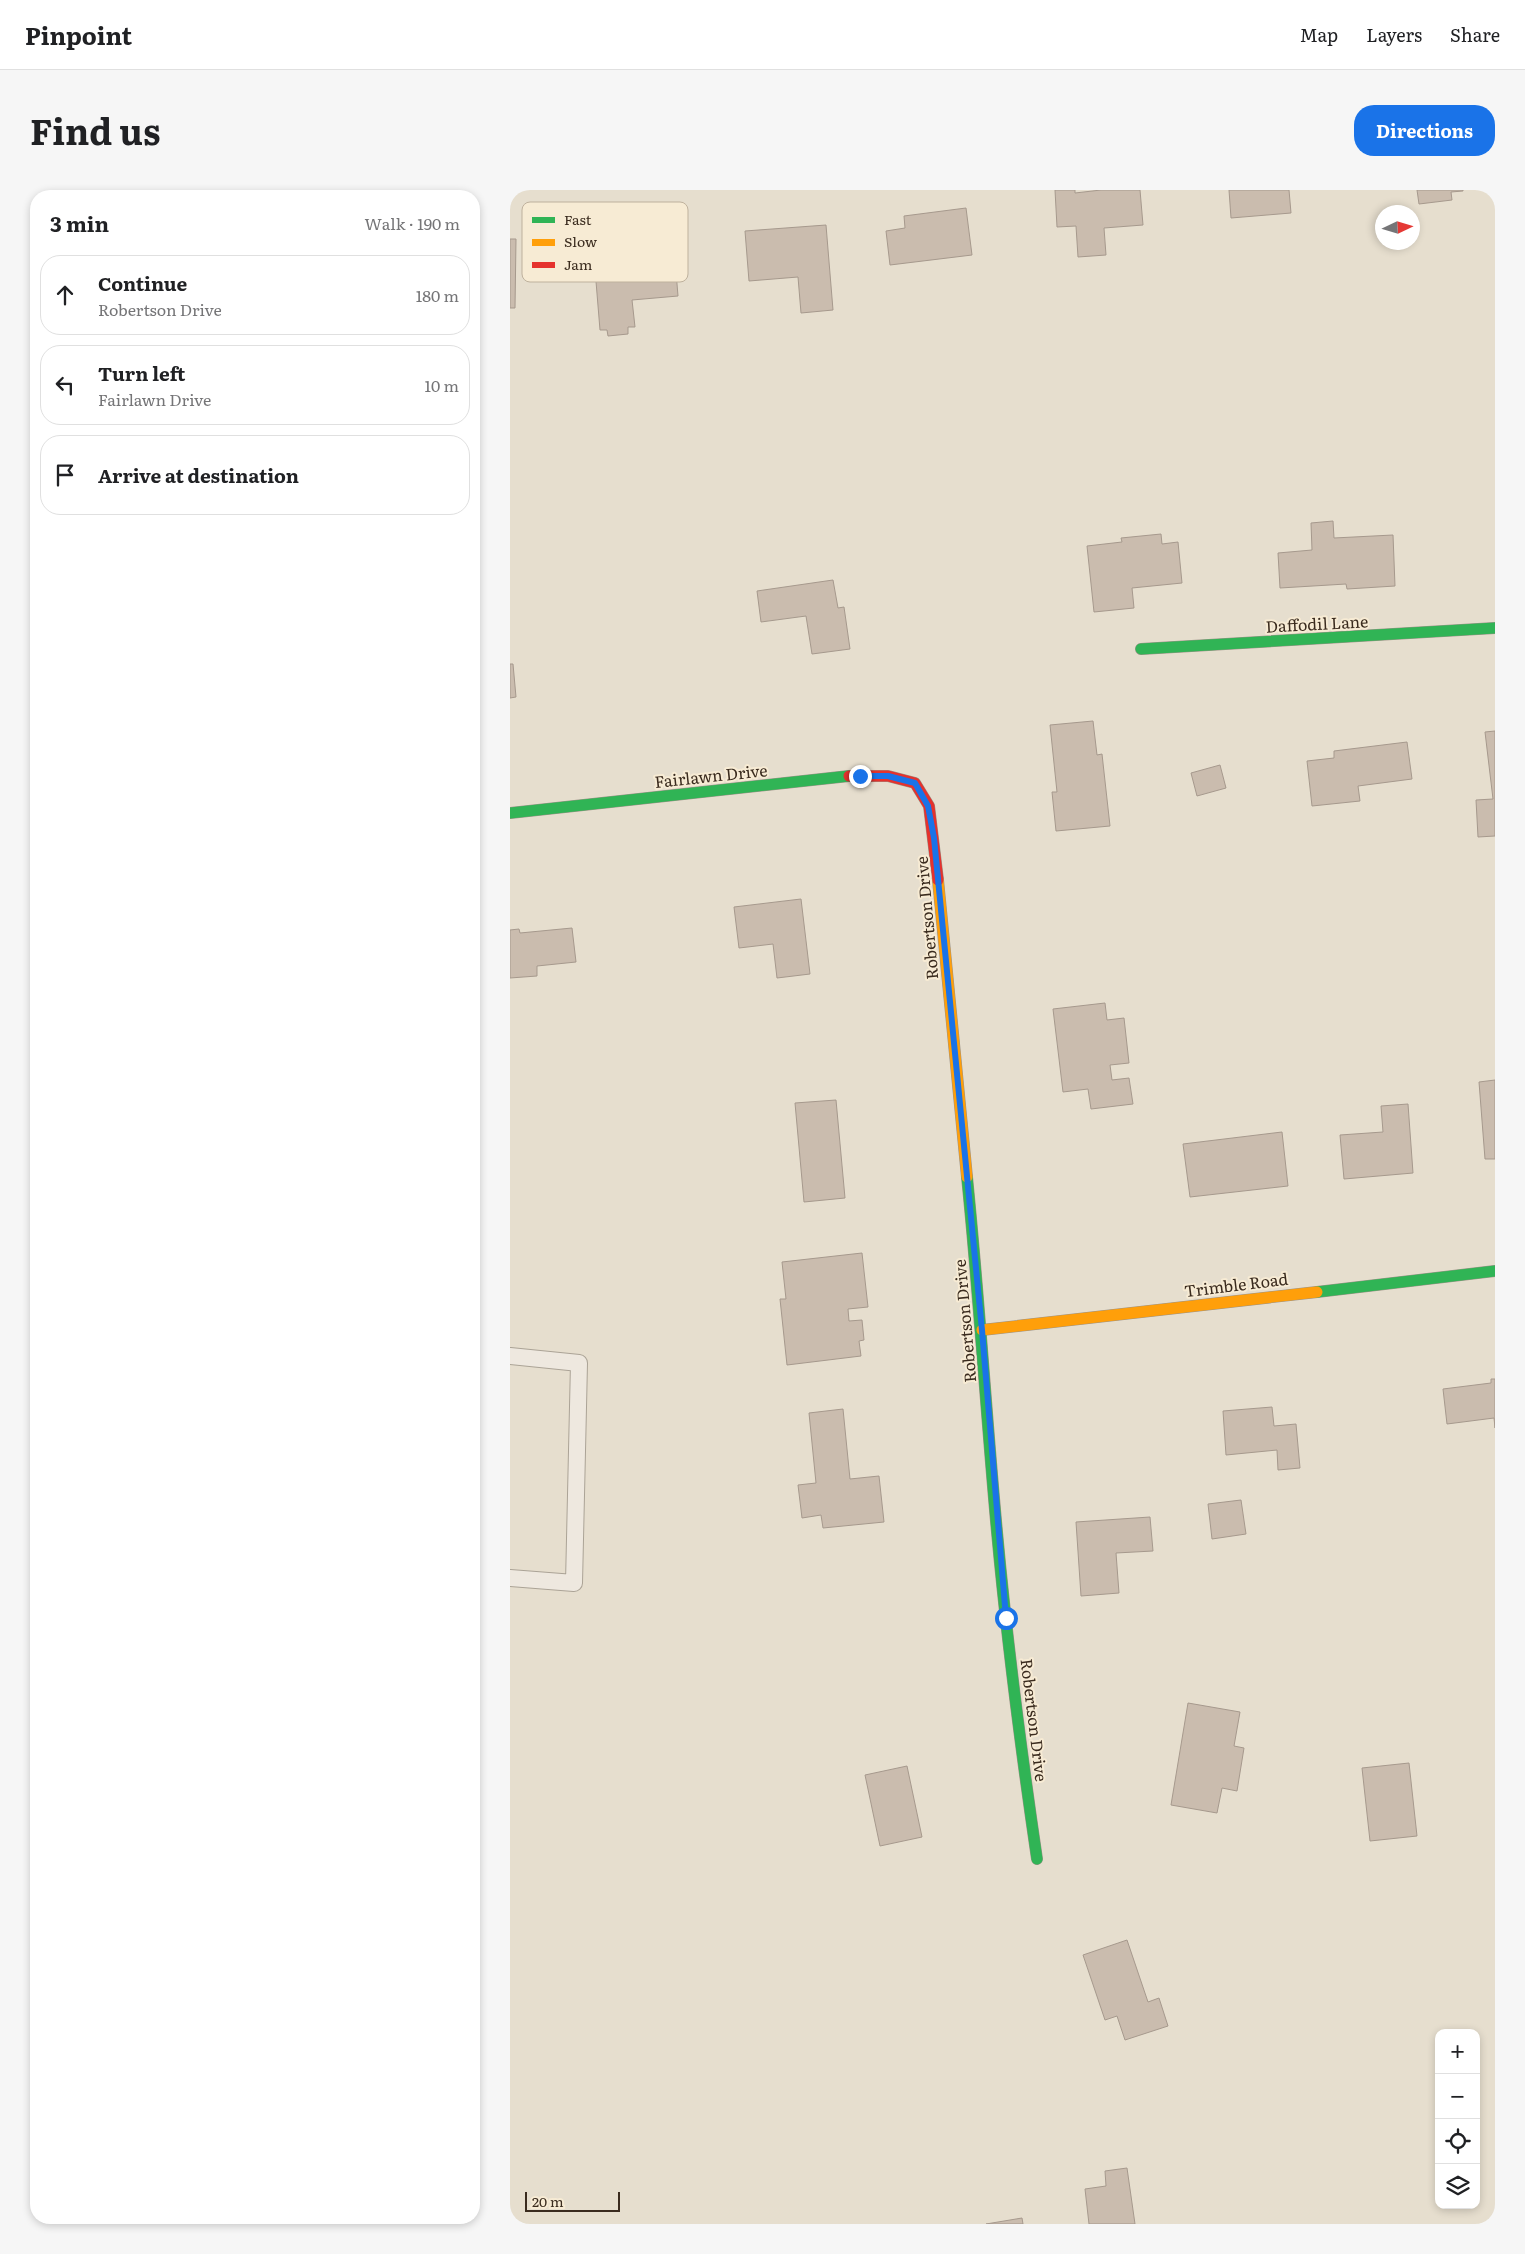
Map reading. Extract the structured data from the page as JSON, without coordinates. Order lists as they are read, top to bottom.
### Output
{
  "streets": {
    "street": [
      "Daffodil Lane",
      "Fairlawn Drive",
      "Robertson Drive",
      "Trimble Road"
    ]
  },
  "crossings": [
    ["Fairlawn Drive", "Robertson Drive"],
    ["Robertson Drive", "Trimble Road"]
  ],
  "legend": ["Fast", "Slow", "Jam"],
  "scale_bar": "20 m",
  "north": "right",
  "page": {
    "header": "Pinpoint",
    "nav": ["Map", "Layers", "Share"],
    "title": "Find us",
    "buttons": "Directions",
    "heading": ["3 min", "Walk · 190 m"],
    "list": [
      ["Continue", "Robertson Drive", "180 m"],
      ["Turn left", "Fairlawn Drive", "10 m"],
      "Arrive at destination"
    ],
    "map_buttons": ["+", "−"],
    "scale": "20 m"
  }
}
